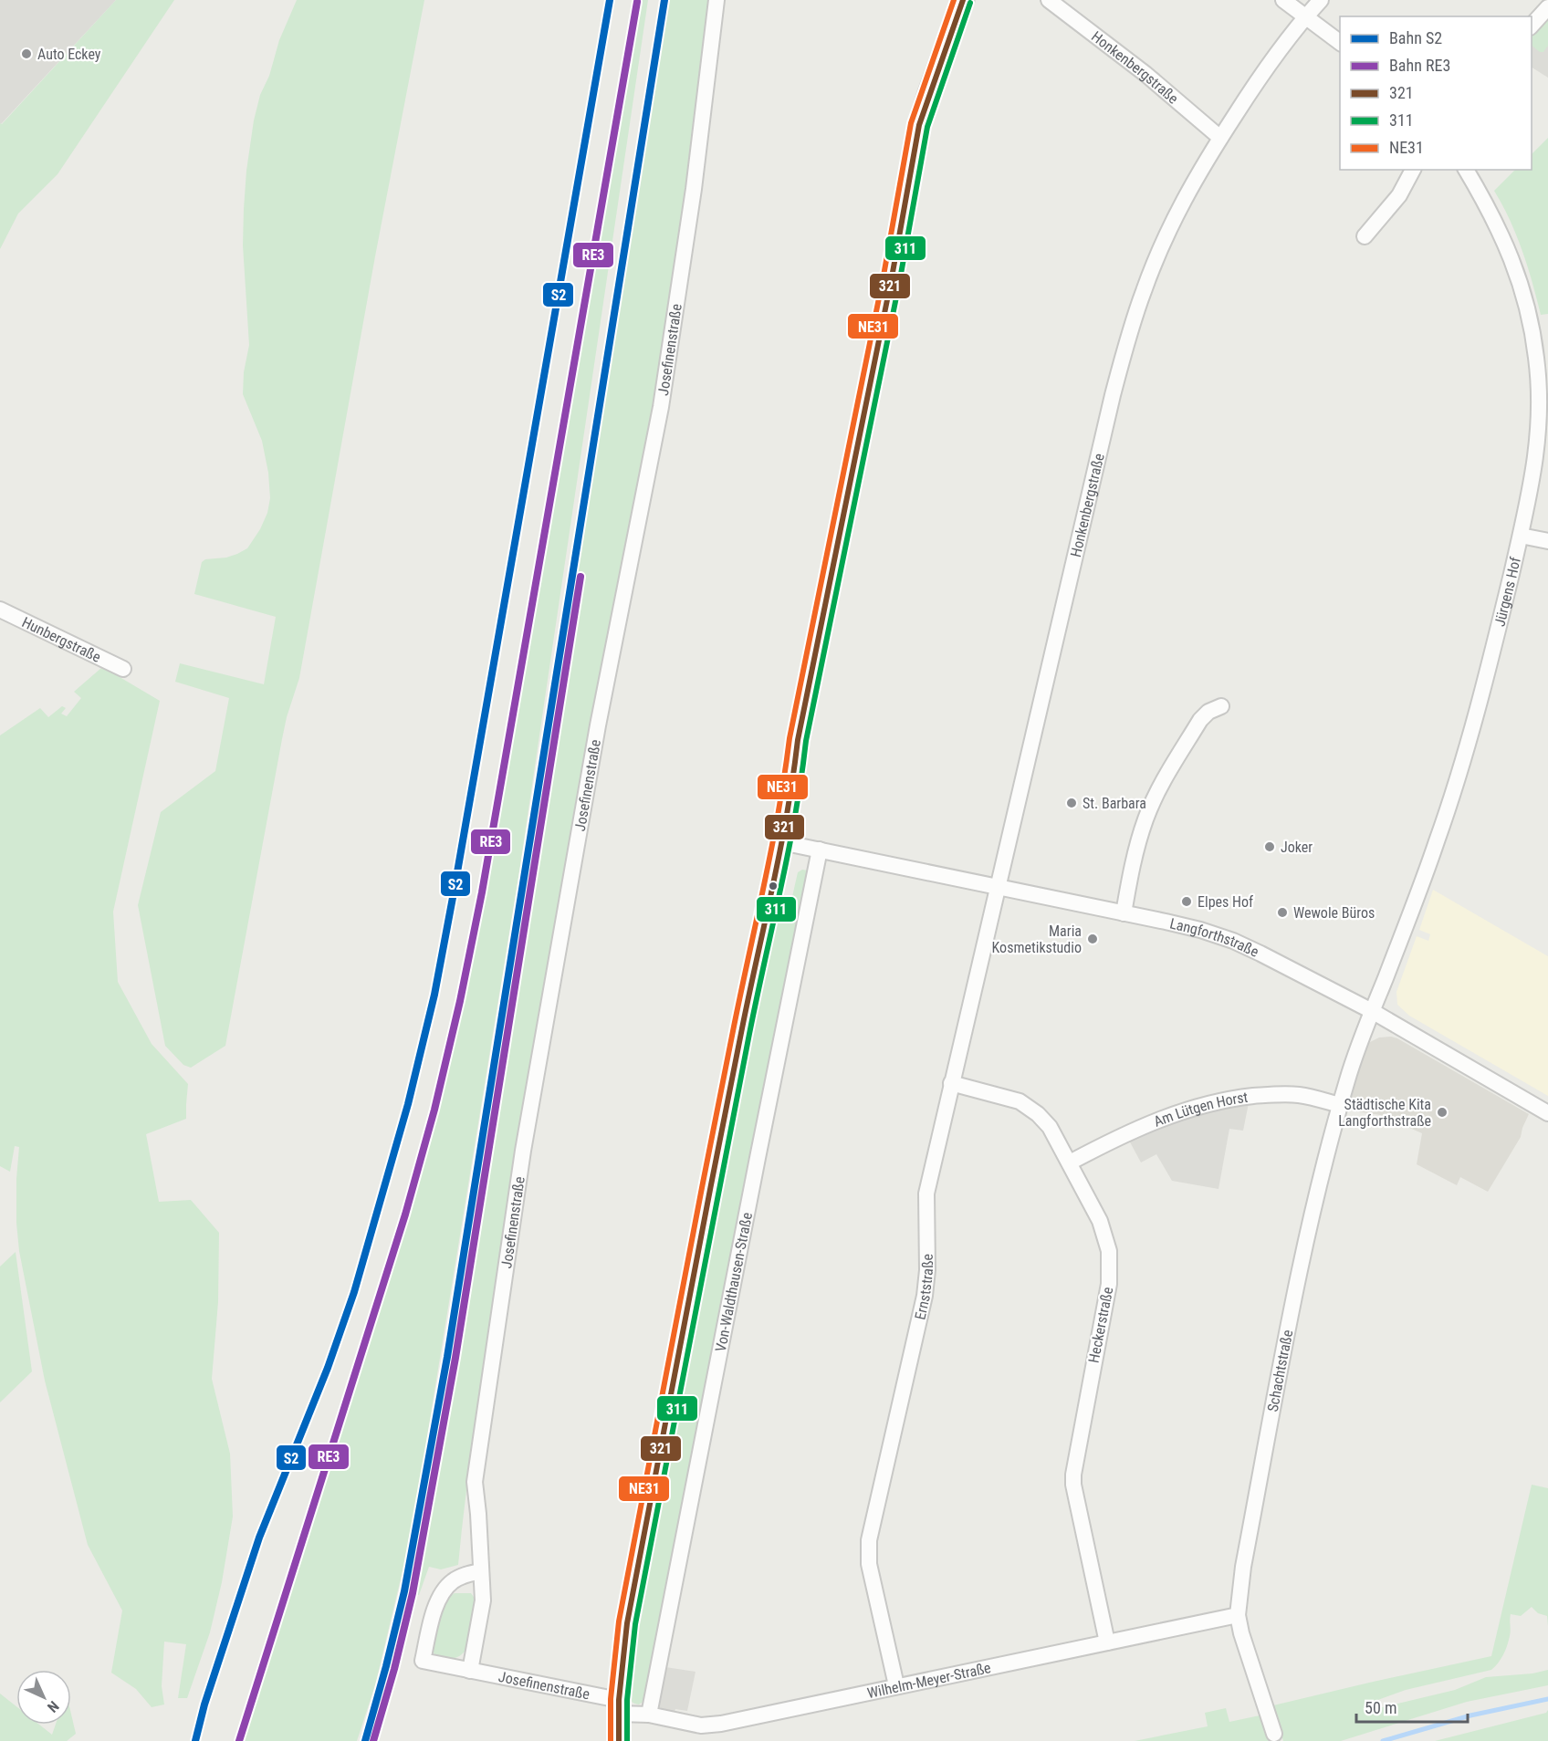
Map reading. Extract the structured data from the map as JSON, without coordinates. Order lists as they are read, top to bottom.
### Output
{
  "streets": {
    "street": [
      "Honkenbergstraße",
      "Josefinenstraße",
      "Jürgens Hof",
      "Hunbergstraße",
      "Langforthstraße",
      "Am Lütgen Horst",
      "Von-Waldthausen-Straße",
      "Ernststraße",
      "Heckerstraße",
      "Schachtstraße",
      "Wilhelm-Meyer-Straße"
    ]
  },
  "crossings": [
    ["Honkenbergstraße", "Langforthstraße"],
    ["Honkenbergstraße", "Ernststraße"],
    ["Josefinenstraße", "Wilhelm-Meyer-Straße"],
    ["Jürgens Hof", "Langforthstraße"],
    ["Jürgens Hof", "Schachtstraße"],
    ["Langforthstraße", "Von-Waldthausen-Straße"],
    ["Langforthstraße", "Ernststraße"],
    ["Langforthstraße", "Schachtstraße"],
    ["Am Lütgen Horst", "Heckerstraße"],
    ["Am Lütgen Horst", "Schachtstraße"],
    ["Von-Waldthausen-Straße", "Wilhelm-Meyer-Straße"],
    ["Ernststraße", "Heckerstraße"],
    ["Ernststraße", "Wilhelm-Meyer-Straße"],
    ["Heckerstraße", "Wilhelm-Meyer-Straße"],
    ["Schachtstraße", "Wilhelm-Meyer-Straße"]
  ],
  "places": [
    "Auto Eckey",
    "St. Barbara",
    "Joker",
    "Elpes Hof",
    "Wewole Büros",
    "Maria Kosmetikstudio",
    "Städtische Kita Langforthstraße"
  ],
  "lines": [
    "rail line S2",
    "transit line 321",
    "transit line NE31",
    "rail line RE3",
    "transit line 311"
  ],
  "legend": [
    "Bahn S2",
    "Bahn RE3",
    "321",
    "311",
    "NE31"
  ],
  "scale_bar": "50 m",
  "north": "bottom right"
}
